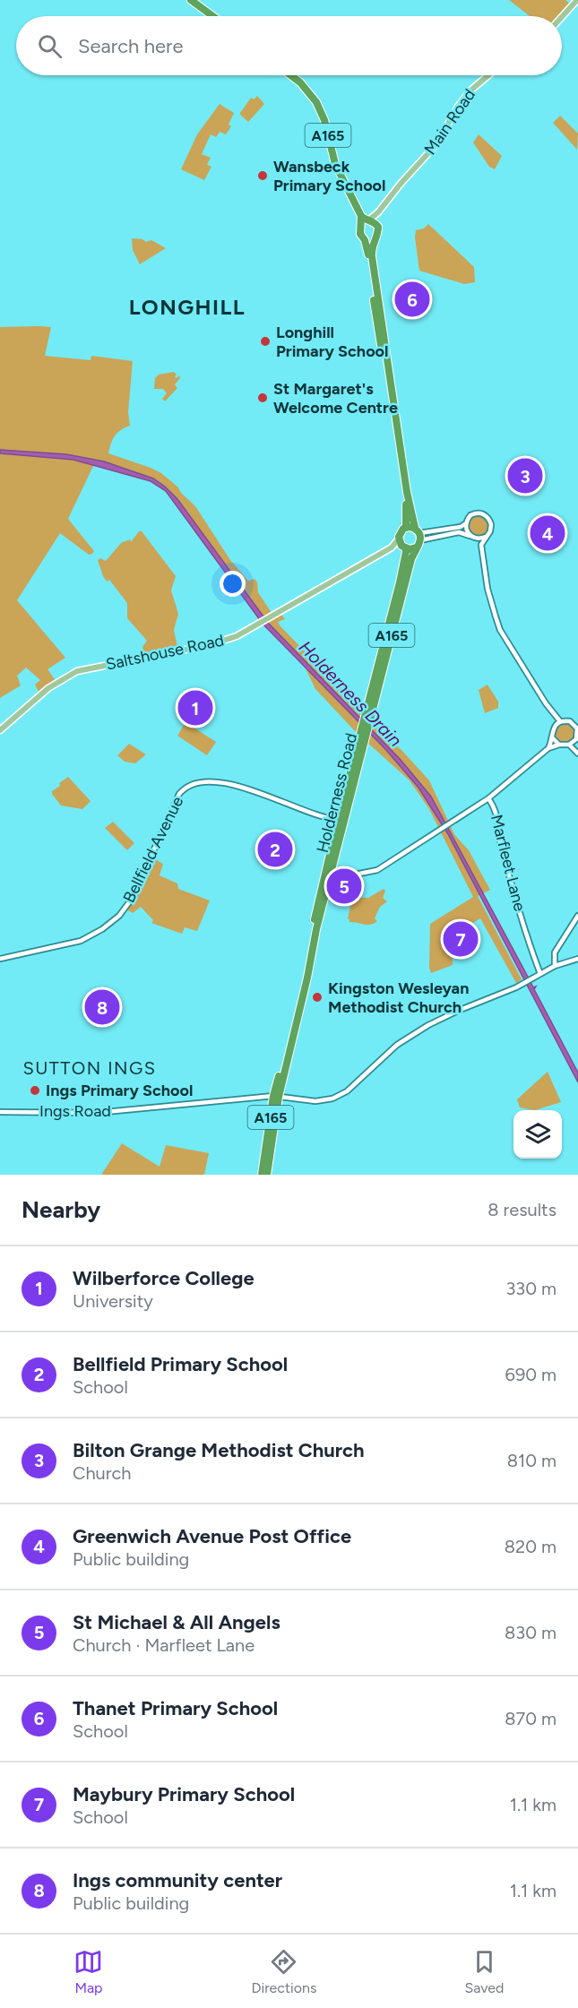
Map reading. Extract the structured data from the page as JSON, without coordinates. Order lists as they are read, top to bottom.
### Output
{
  "streets": {
    "highway": ["A165", "Holderness Road"],
    "main road": ["Main Road", "Saltshouse Road"],
    "street": ["Bellfield Avenue", "Marfleet Lane", "Ings Road"]
  },
  "crossings": [
    ["Main Road", "A165"],
    ["A165", "Saltshouse Road"],
    ["A165", "Holderness Road"],
    ["Saltshouse Road", "Holderness Road"],
    ["Holderness Road", "Bellfield Avenue"],
    ["Holderness Road", "Marfleet Lane"],
    ["Holderness Road", "Ings Road"],
    ["Marfleet Lane", "Ings Road"]
  ],
  "districts": ["LONGHILL", "SUTTON INGS"],
  "water": ["Holderness Drain"],
  "places": [
    "Wansbeck Primary School",
    "Longhill Primary School",
    "St Margaret's Welcome Centre",
    "Kingston Wesleyan Methodist Church",
    "Ings Primary School"
  ],
  "page": {
    "search": "Search here",
    "pins": [
      "6",
      "3",
      "4",
      "1",
      "2",
      "5",
      "7",
      "8"
    ],
    "heading": ["Nearby", "8 results"],
    "list": [
      {
        "mark": "1",
        "name": "Wilberforce College",
        "note": "University",
        "value": "330 m"
      },
      {
        "mark": "2",
        "name": "Bellfield Primary School",
        "note": "School",
        "value": "690 m"
      },
      {
        "mark": "3",
        "name": "Bilton Grange Methodist Church",
        "note": "Church",
        "value": "810 m"
      },
      {
        "mark": "4",
        "name": "Greenwich Avenue Post Office",
        "note": "Public building",
        "value": "820 m"
      },
      {
        "mark": "5",
        "name": "St Michael & All Angels",
        "note": "Church · Marfleet Lane",
        "value": "830 m"
      },
      {
        "mark": "6",
        "name": "Thanet Primary School",
        "note": "School",
        "value": "870 m"
      },
      {
        "mark": "7",
        "name": "Maybury Primary School",
        "note": "School",
        "value": "1.1 km"
      },
      {
        "mark": "8",
        "name": "Ings community center",
        "note": "Public building",
        "value": "1.1 km"
      }
    ],
    "nav": ["Map", "Directions", "Saved"]
  }
}
